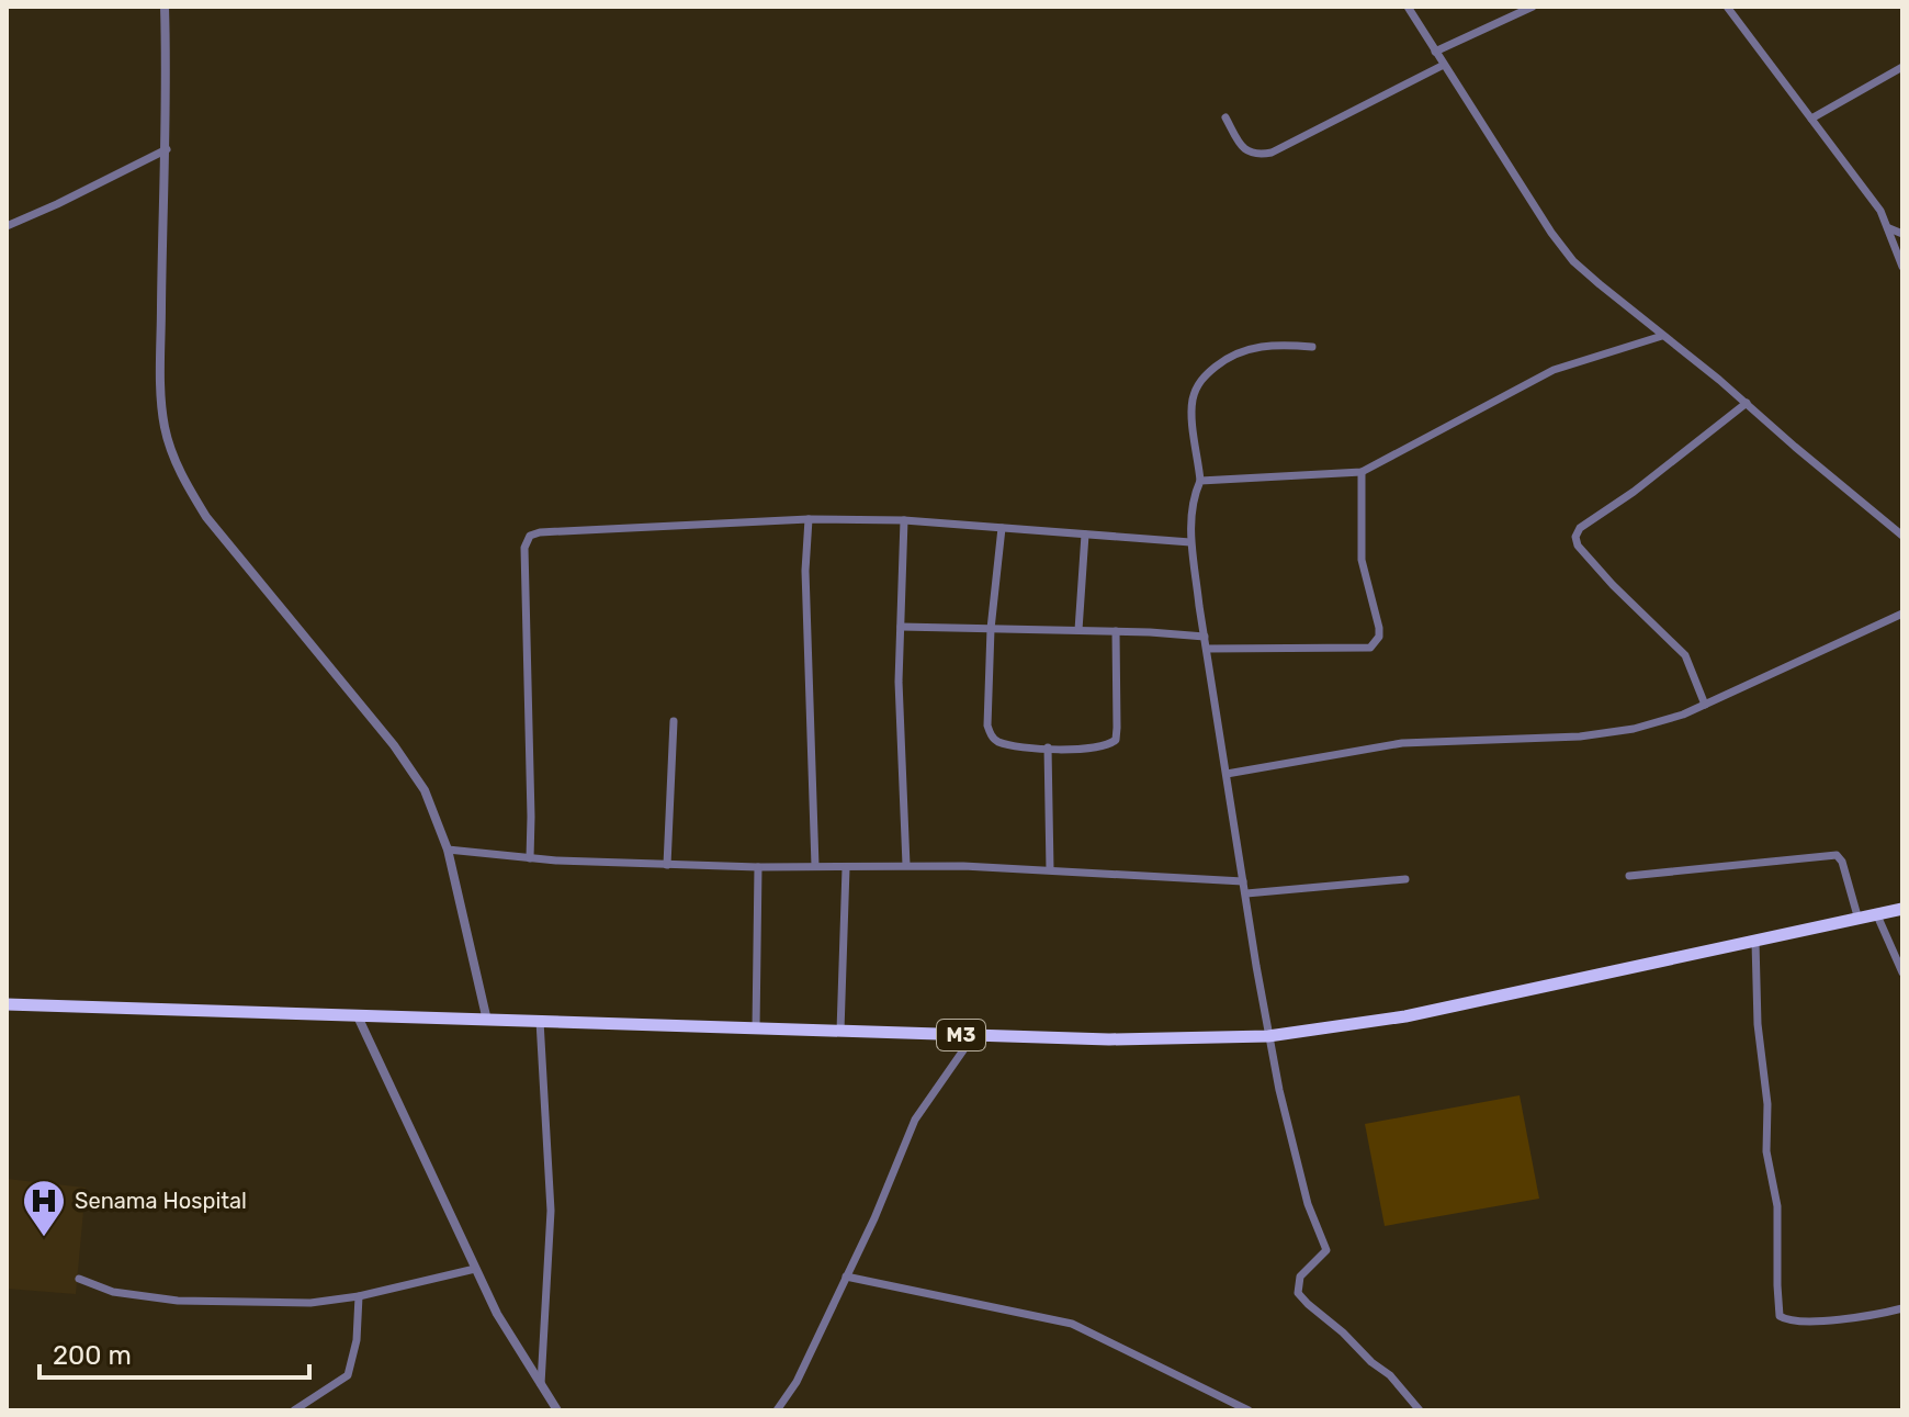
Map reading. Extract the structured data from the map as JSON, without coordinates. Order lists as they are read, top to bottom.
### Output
{
  "streets": {
    "main road": ["M3"]
  },
  "places": {
    "hospital": ["Senama Hospital"]
  },
  "scale_bar": "200 m"
}
